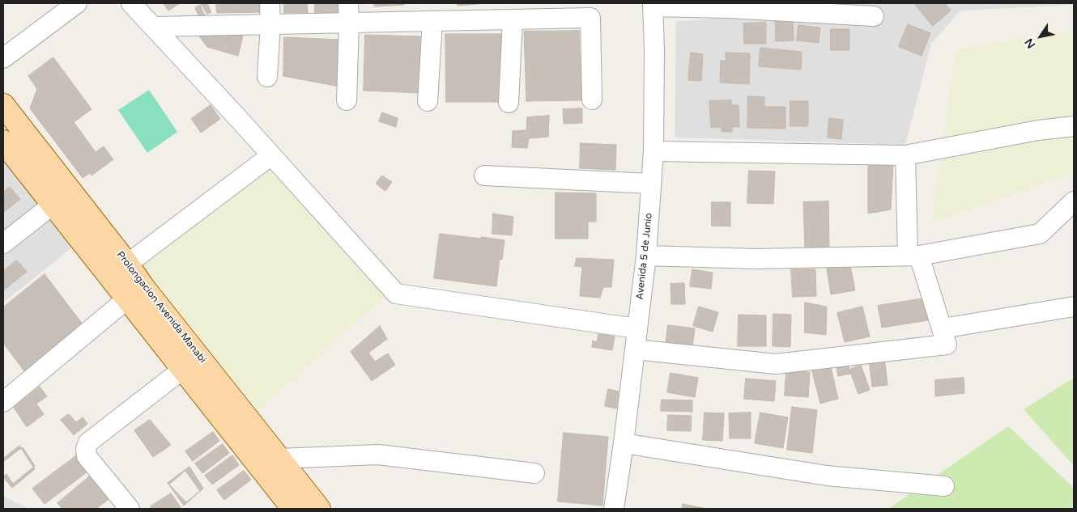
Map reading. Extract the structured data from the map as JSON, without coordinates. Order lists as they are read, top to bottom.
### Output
{
  "streets": {
    "main road": ["Prolongacion Avenida Manabí"],
    "street": ["Avenida 5 de Junio"]
  },
  "north": "bottom left"
}
